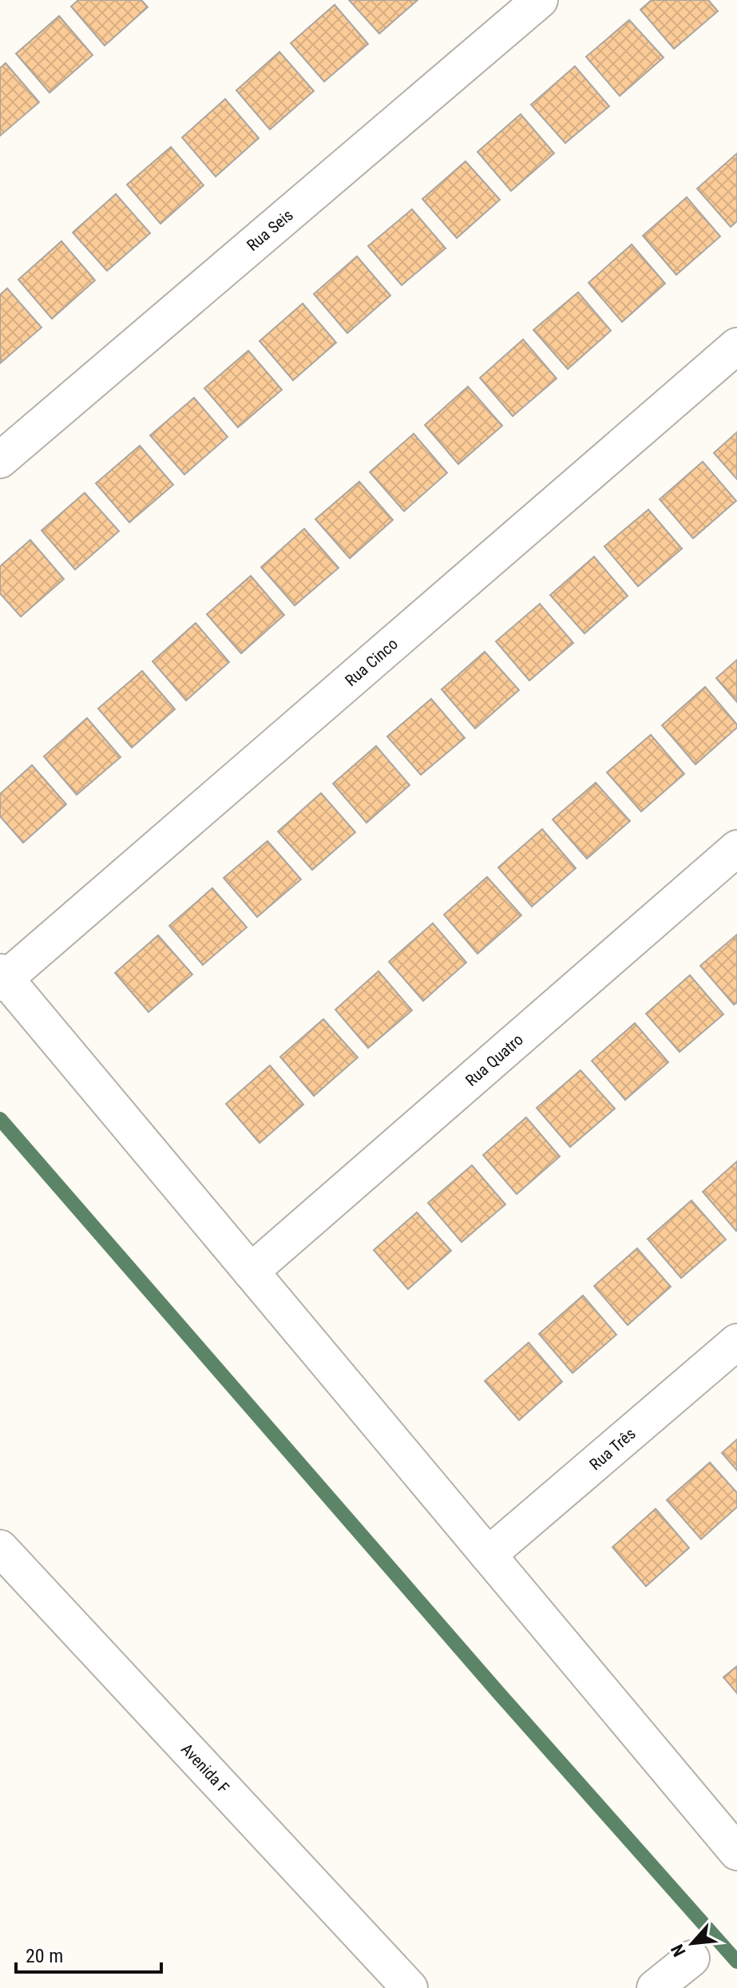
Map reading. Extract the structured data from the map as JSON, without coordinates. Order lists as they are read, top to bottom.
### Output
{
  "streets": {
    "street": [
      "Rua Seis",
      "Rua Cinco",
      "Rua Quatro",
      "Rua Três",
      "Avenida F"
    ]
  },
  "scale_bar": "20 m",
  "north": "bottom left"
}
